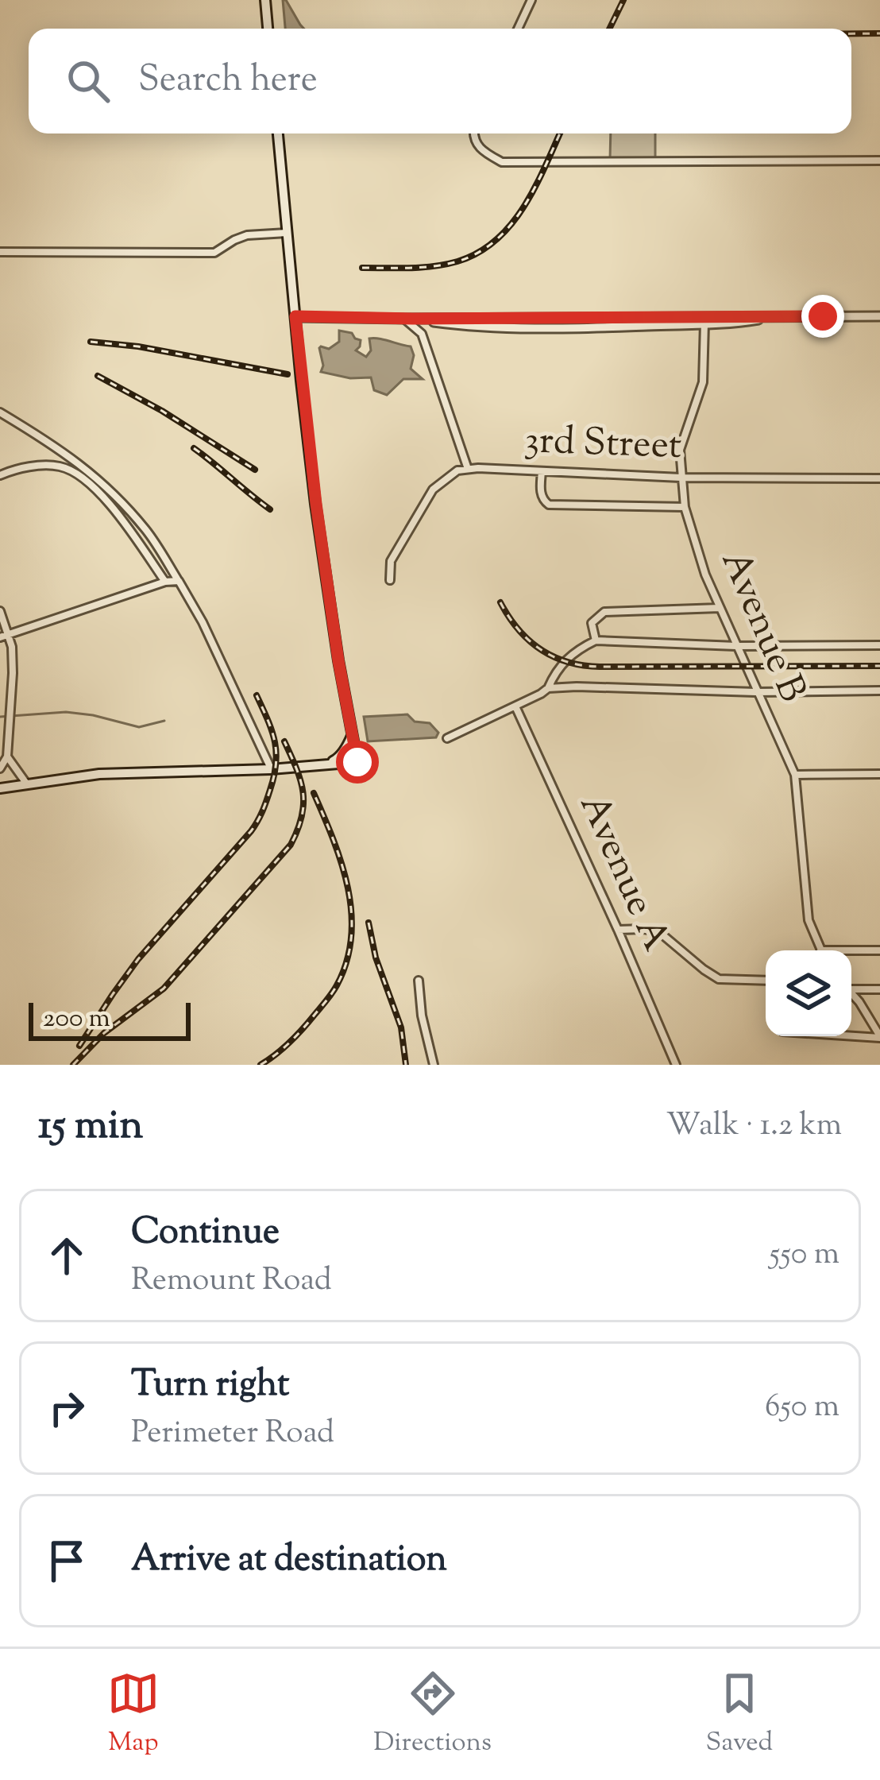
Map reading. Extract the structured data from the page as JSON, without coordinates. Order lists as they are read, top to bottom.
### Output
{
  "streets": {
    "street": ["3rd Street", "Avenue B", "Avenue A"]
  },
  "crossings": [
    ["3rd Street", "Avenue B"]
  ],
  "scale_bar": "200 m",
  "page": {
    "search": "Search here",
    "scale": "200 m",
    "heading": ["15 min", "Walk · 1.2 km"],
    "list": [
      ["Continue", "Remount Road", "550 m"],
      ["Turn right", "Perimeter Road", "650 m"],
      "Arrive at destination"
    ],
    "nav": ["Map", "Directions", "Saved"]
  }
}
